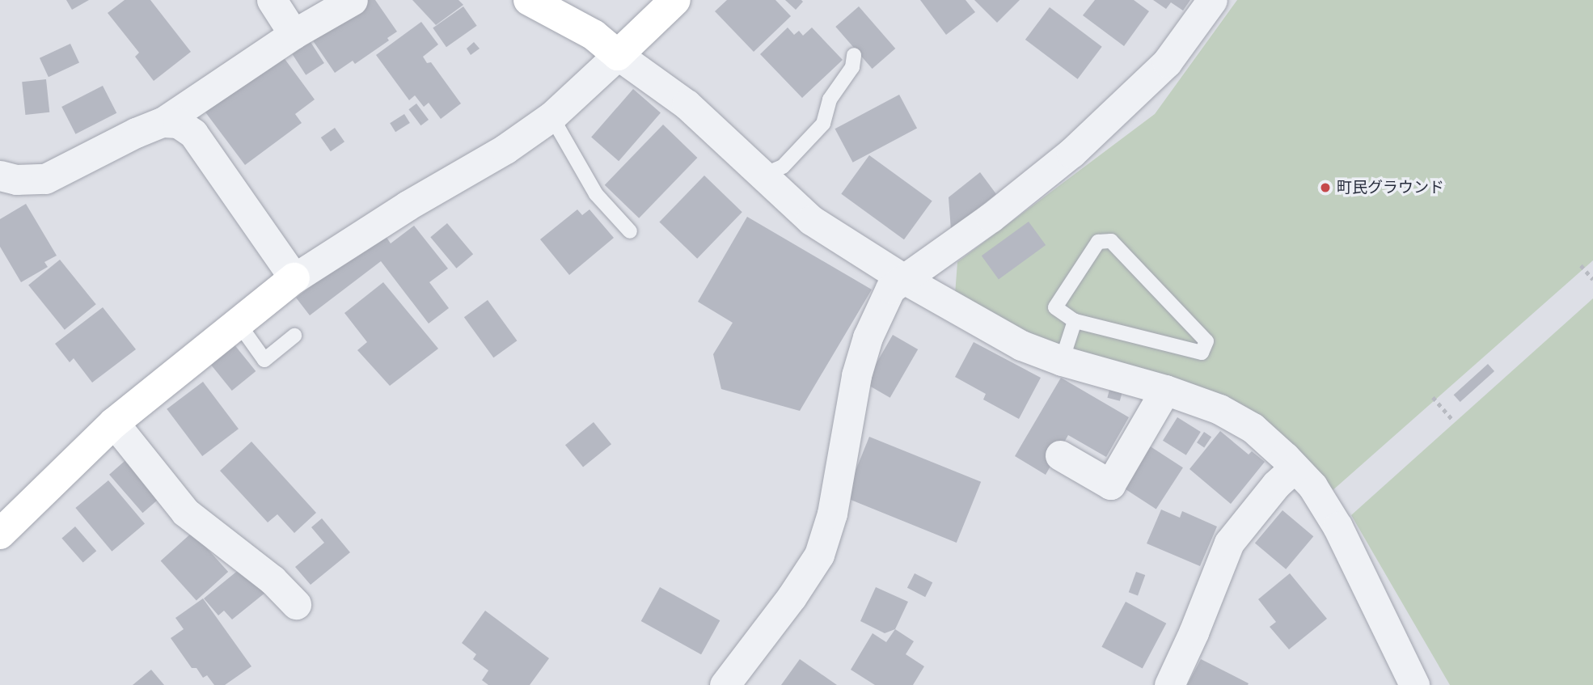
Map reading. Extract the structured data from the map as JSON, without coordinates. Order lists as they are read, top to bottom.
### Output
{
  "places": ["町民グラウンド"]
}
